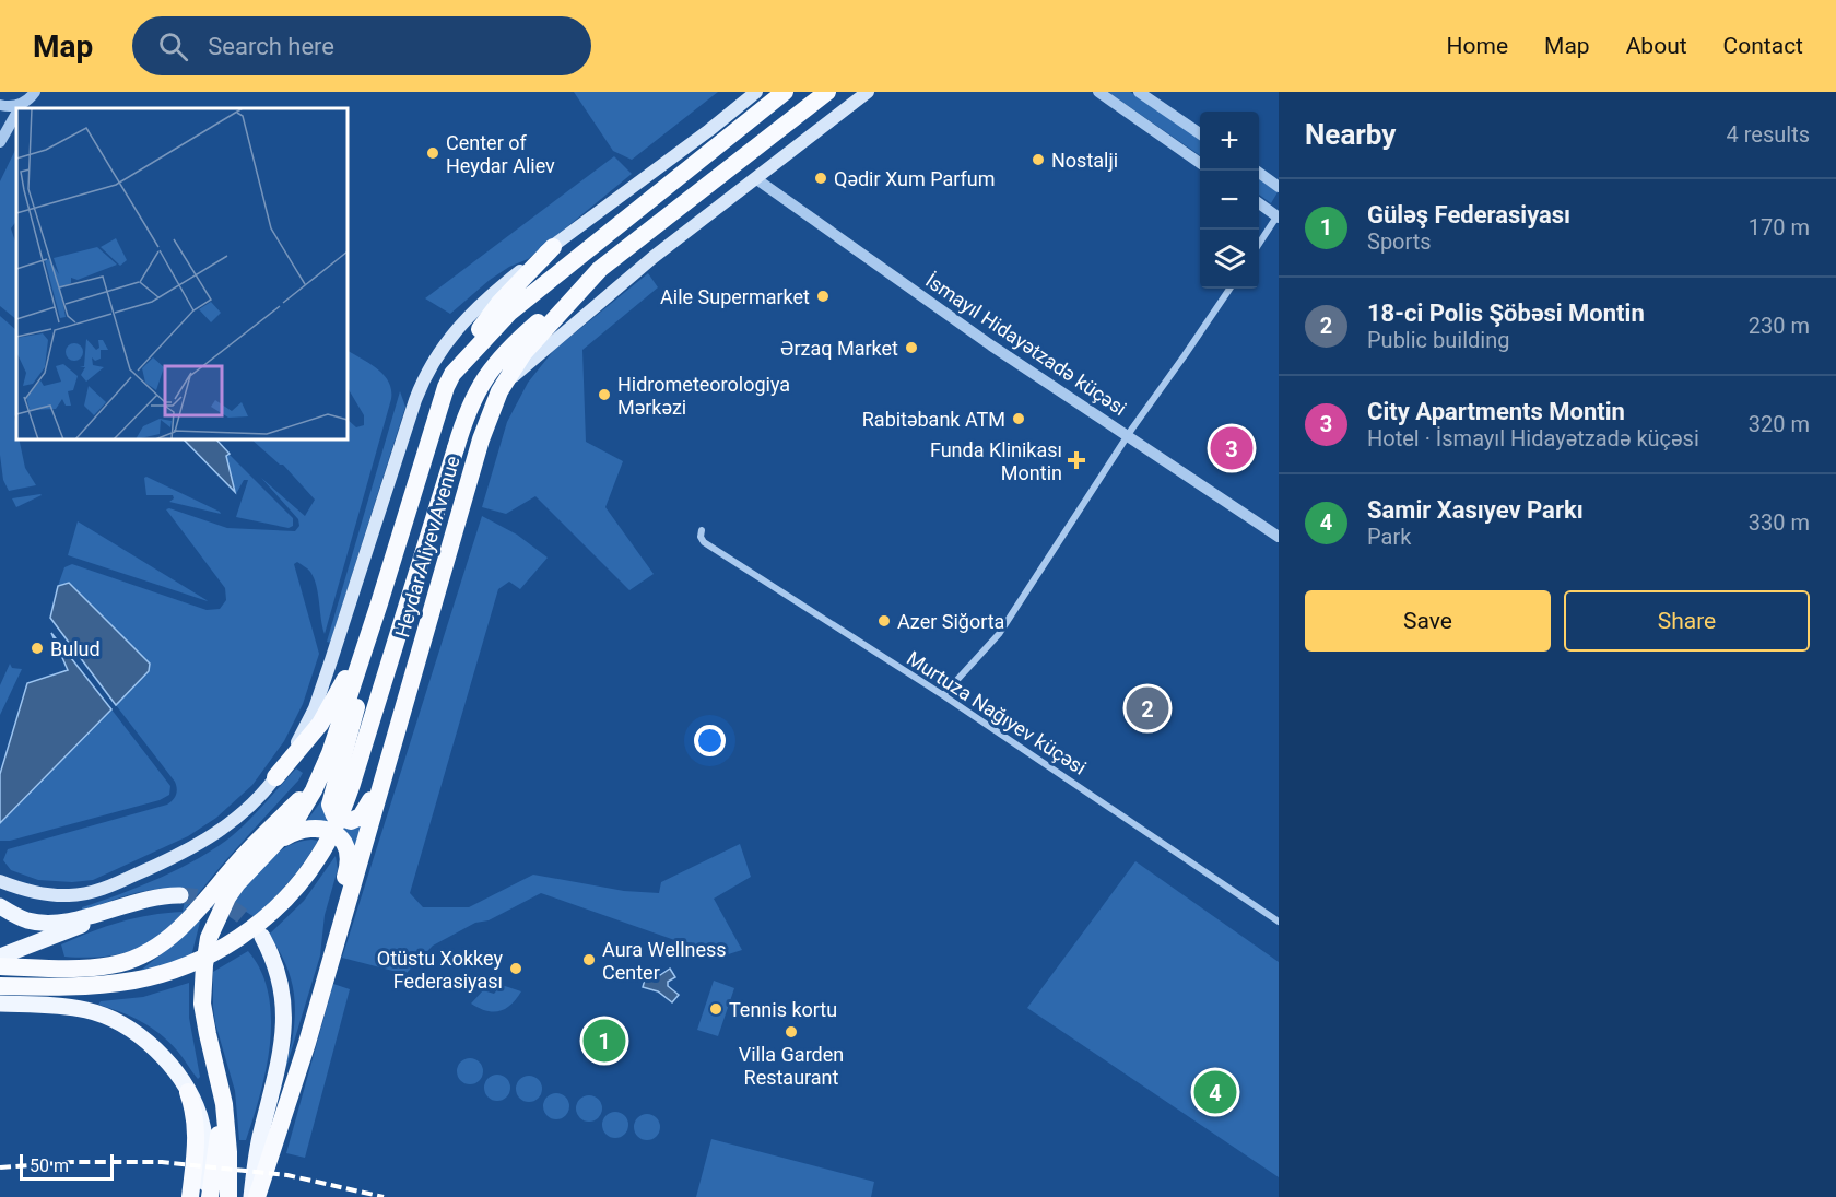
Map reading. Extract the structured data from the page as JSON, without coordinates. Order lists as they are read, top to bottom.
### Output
{
  "streets": {
    "highway": ["Heydar Aliyev Avenue"],
    "street": ["İsmayıl Hidayətzadə küçəsi", "Murtuza Nağıyev küçəsi"]
  },
  "places": {
    "other": [
      "Center of Heydar Aliev",
      "Nostalji",
      "Qədir Xum Parfum",
      "Aile Supermarket",
      "Ərzaq Market",
      "Hidrometeorologiya Mərkəzi",
      "Rabitəbank ATM",
      "Azer Siğorta",
      "Bulud",
      "Aura Wellness Center",
      "Otüstu Xokkey Federasiyası",
      "Tennis kortu",
      "Villa Garden Restaurant"
    ],
    "health": ["Funda Klinikası Montin"]
  },
  "scale_bar": "50 m",
  "page": {
    "header": "Map",
    "search": "Search here",
    "nav": [
      "Home",
      "Map",
      "About",
      "Contact"
    ],
    "heading": ["Nearby", "4 results"],
    "map_buttons": ["+", "−"],
    "list": [
      {
        "mark": "1",
        "name": "Güləş Federasiyası",
        "note": "Sports",
        "value": "170 m"
      },
      {
        "mark": "2",
        "name": "18-ci Polis Şöbəsi Montin",
        "note": "Public building",
        "value": "230 m"
      },
      {
        "mark": "3",
        "name": "City Apartments Montin",
        "note": "Hotel · İsmayıl Hidayətzadə küçəsi",
        "value": "320 m"
      },
      {
        "mark": "4",
        "name": "Samir Xasıyev Parkı",
        "note": "Park",
        "value": "330 m"
      }
    ],
    "pins": [
      "3",
      "2",
      "1",
      "4"
    ],
    "buttons": ["Save", "Share"],
    "scale": "50 m"
  }
}
